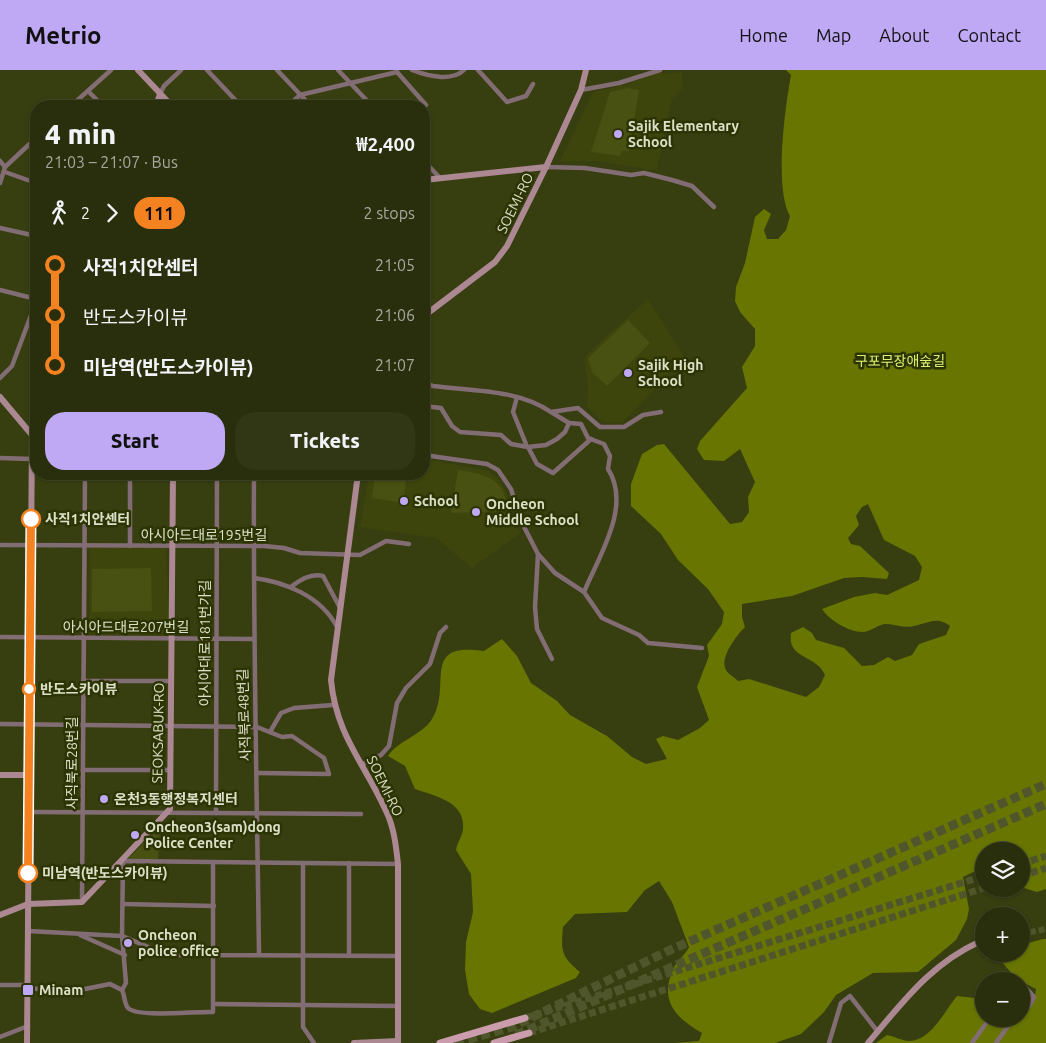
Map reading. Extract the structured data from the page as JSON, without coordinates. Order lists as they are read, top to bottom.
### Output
{
  "streets": {
    "main road": ["SOEMI-RO", "SEOKSABUK-RO"],
    "street": [
      "아시아드대로195번길",
      "아시아드대로207번길",
      "아시아대로181번가길",
      "사직북로48번길",
      "사직북로28번길"
    ]
  },
  "crossings": [
    ["SOEMI-RO", "아시아드대로195번길"],
    ["아시아드대로195번길", "아시아대로181번가길"],
    ["아시아드대로195번길", "사직북로48번길"],
    ["아시아드대로195번길", "SEOKSABUK-RO"],
    ["아시아드대로195번길", "사직북로28번길"],
    ["아시아드대로207번길", "아시아대로181번가길"],
    ["아시아드대로207번길", "사직북로48번길"],
    ["아시아드대로207번길", "SEOKSABUK-RO"],
    ["아시아드대로207번길", "사직북로28번길"]
  ],
  "parks": ["구포무장애숲길"],
  "places": {
    "other": [
      "Sajik Elementary School",
      "Sajik High School",
      "School",
      "Oncheon Middle School",
      "사직1치안센터",
      "반도스카이뷰",
      "온천3동행정복지센터",
      "Oncheon3(sam)dong Police Center",
      "미남역(반도스카이뷰)",
      "Oncheon police office"
    ],
    "transit": ["Minam"]
  },
  "lines": ["bus line 111"],
  "page": {
    "header": "Metrio",
    "nav": [
      "Home",
      "Map",
      "About",
      "Contact"
    ],
    "heading": ["4 min", "21:03 – 21:07 · Bus", "₩2,400"],
    "legs": ["2", "111", "2 stops"],
    "list": [
      {
        "name": "사직1치안센터",
        "value": "21:05"
      },
      {
        "name": "반도스카이뷰",
        "value": "21:06"
      },
      {
        "name": "미남역(반도스카이뷰)",
        "value": "21:07"
      }
    ],
    "buttons": ["Start", "Tickets"],
    "map_buttons": ["+", "−"]
  }
}
